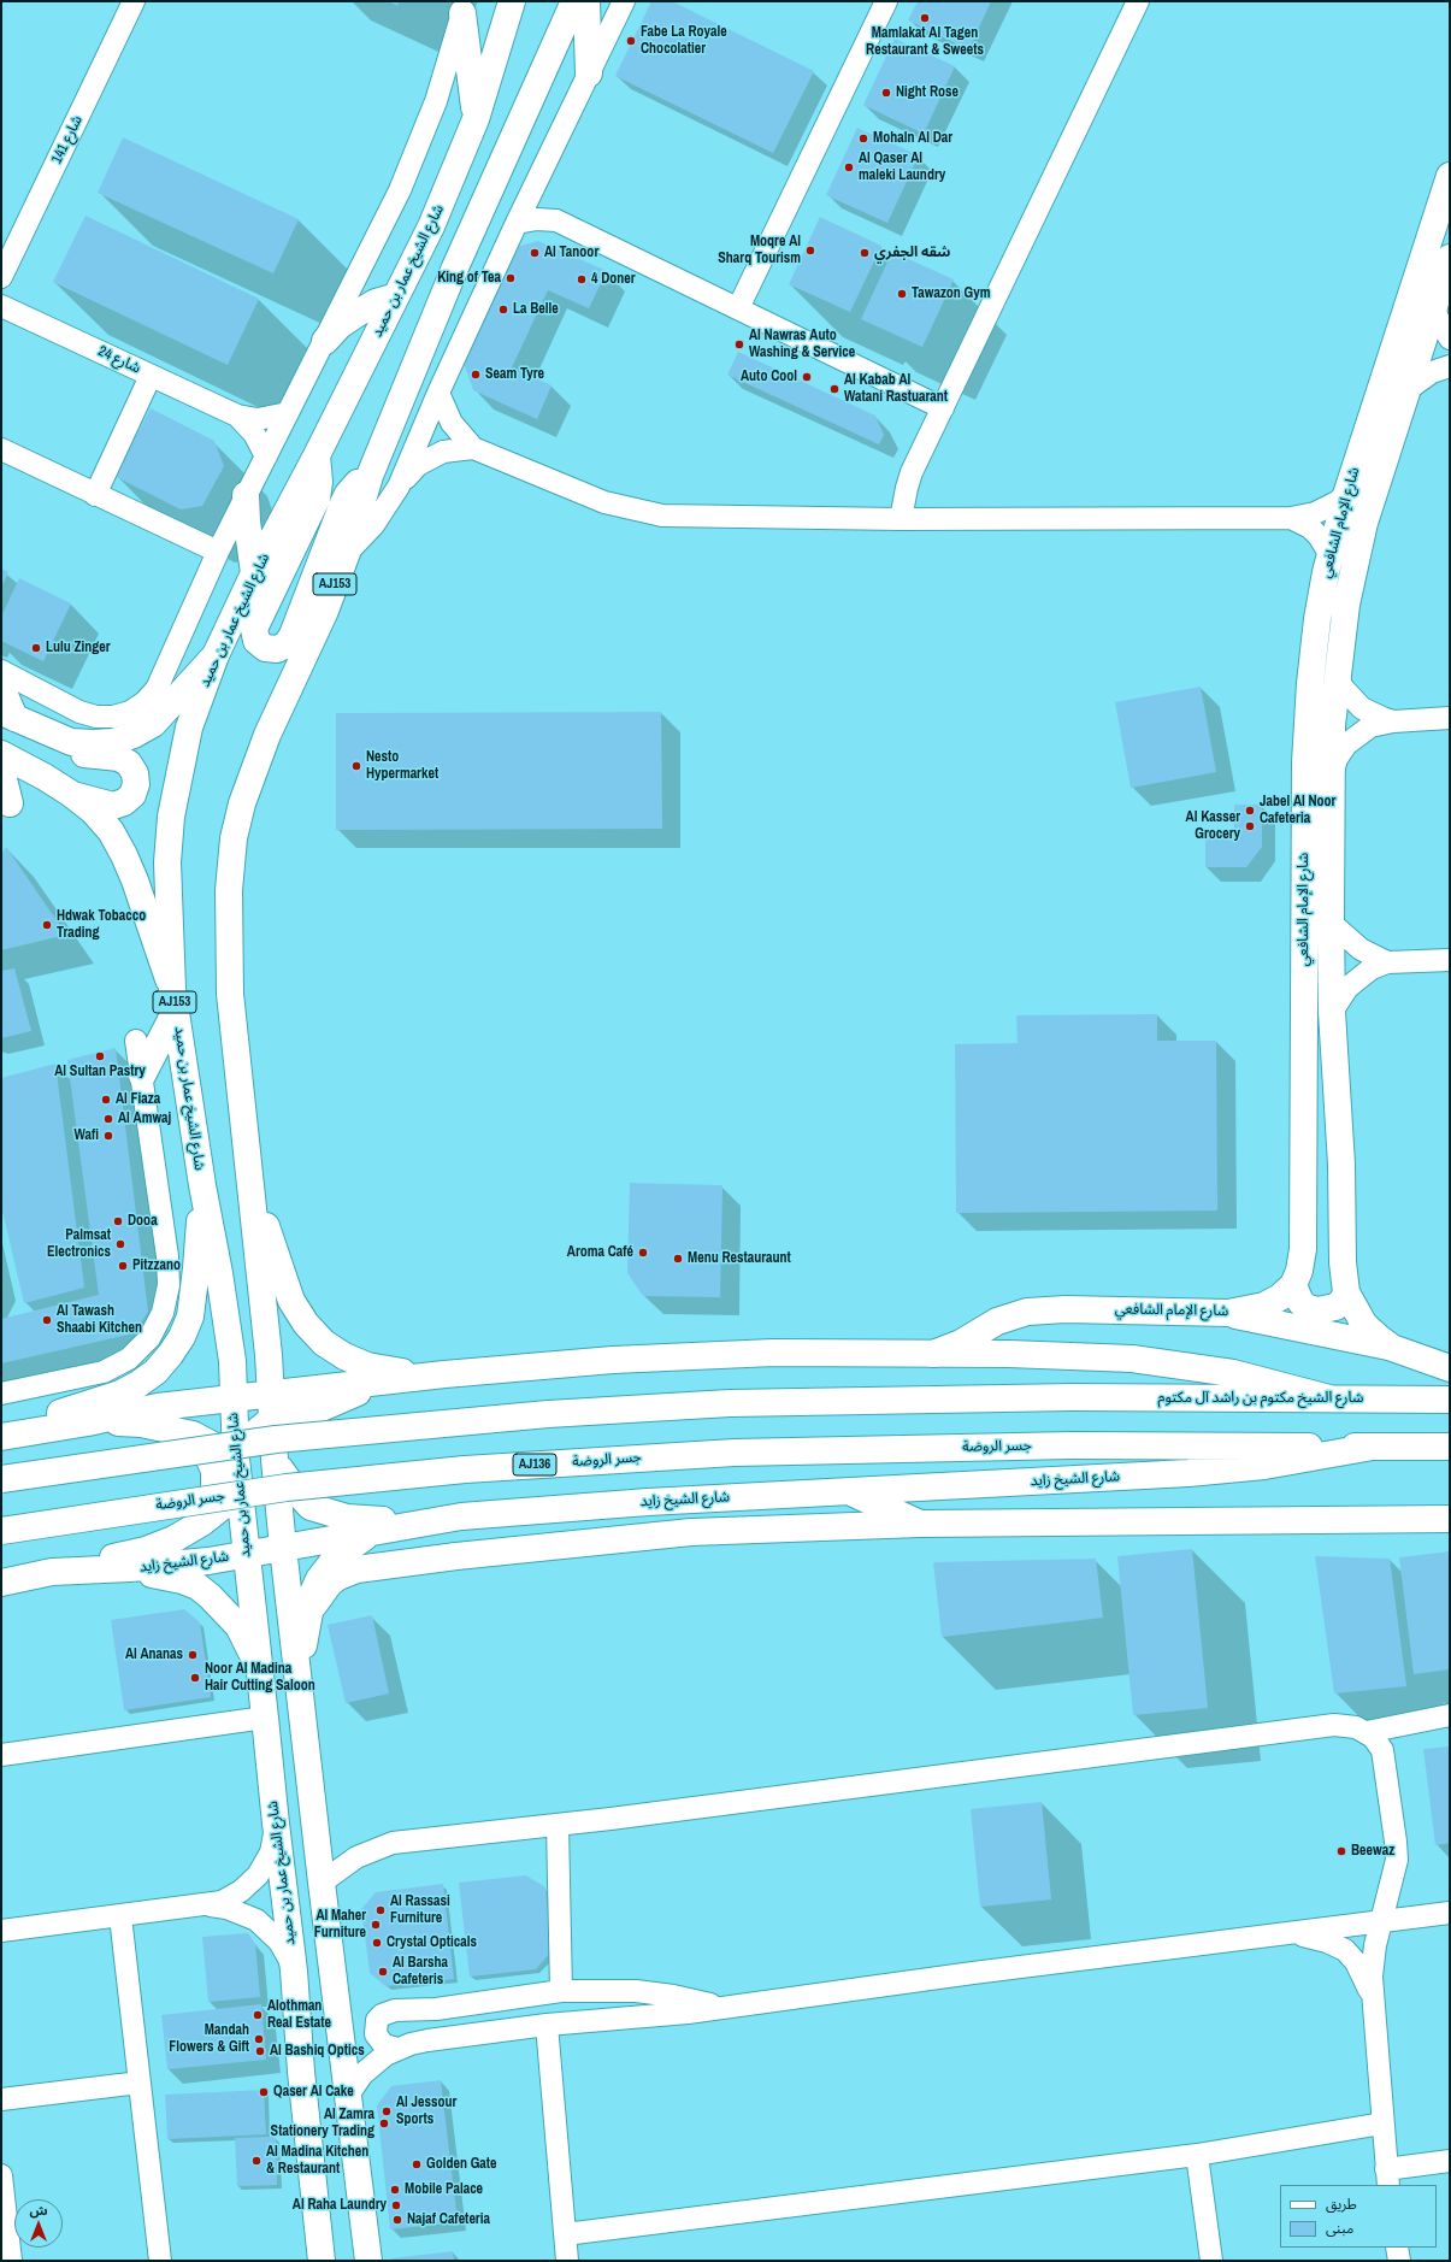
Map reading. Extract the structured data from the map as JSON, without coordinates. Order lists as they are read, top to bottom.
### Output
{
  "streets": {
    "main road": [
      "شارع الشيخ عمار بن حميد",
      "شارع الإمام الشافعي",
      "AJ153",
      "شارع الشيخ مكتوم بن راشد آل مكتوم",
      "جسر الروضة",
      "AJ136",
      "شارع الشيخ زايد"
    ],
    "street": ["شارع 141", "شارع 24"]
  },
  "crossings": [
    ["شارع الشيخ عمار بن حميد", "شارع الشيخ زايد"],
    ["جسر الروضة", "شارع الشيخ زايد"]
  ],
  "places": [
    "Mamlakat Al Tagen Restaurant & Sweets",
    "Fabe La Royale Chocolatier",
    "Night Rose",
    "Mohaln Al Dar",
    "Al Qaser Al maleki Laundry",
    "Moqre Al Sharq Tourism",
    "Al Tanoor",
    "شقه الجفري",
    "King of Tea",
    "4 Doner",
    "Tawazon Gym",
    "La Belle",
    "Al Nawras Auto Washing & Service",
    "Seam Tyre",
    "Auto Cool",
    "Al Kabab Al Watani Rastuarant",
    "Lulu Zinger",
    "Nesto Hypermarket",
    "Jabel Al Noor Cafeteria",
    "Al Kasser Grocery",
    "Hdwak Tobacco Trading",
    "Al Sultan Pastry",
    "Al Fiaza",
    "Al Amwaj",
    "Wafi",
    "Dooa",
    "Palmsat Electronics",
    "Aroma Café",
    "Menu Restauraunt",
    "Pitzzano",
    "Al Tawash Shaabi Kitchen",
    "Al Ananas",
    "Noor Al Madina Hair Cutting Saloon",
    "Beewaz",
    "Al Rassasi Furniture",
    "Al Maher Furniture",
    "Crystal Opticals",
    "Al Barsha Cafeteris",
    "Alothman Real Estate",
    "Mandah Flowers & Gift",
    "Al Bashiq Optics",
    "Qaser Al Cake",
    "Al Jessour Sports",
    "Al Zamra Stationery Trading",
    "Al Madina Kitchen & Restaurant",
    "Golden Gate",
    "Mobile Palace",
    "Al Raha Laundry",
    "Najaf Cafeteria"
  ],
  "legend": ["طريق", "مبنى"],
  "north": "top"
}
